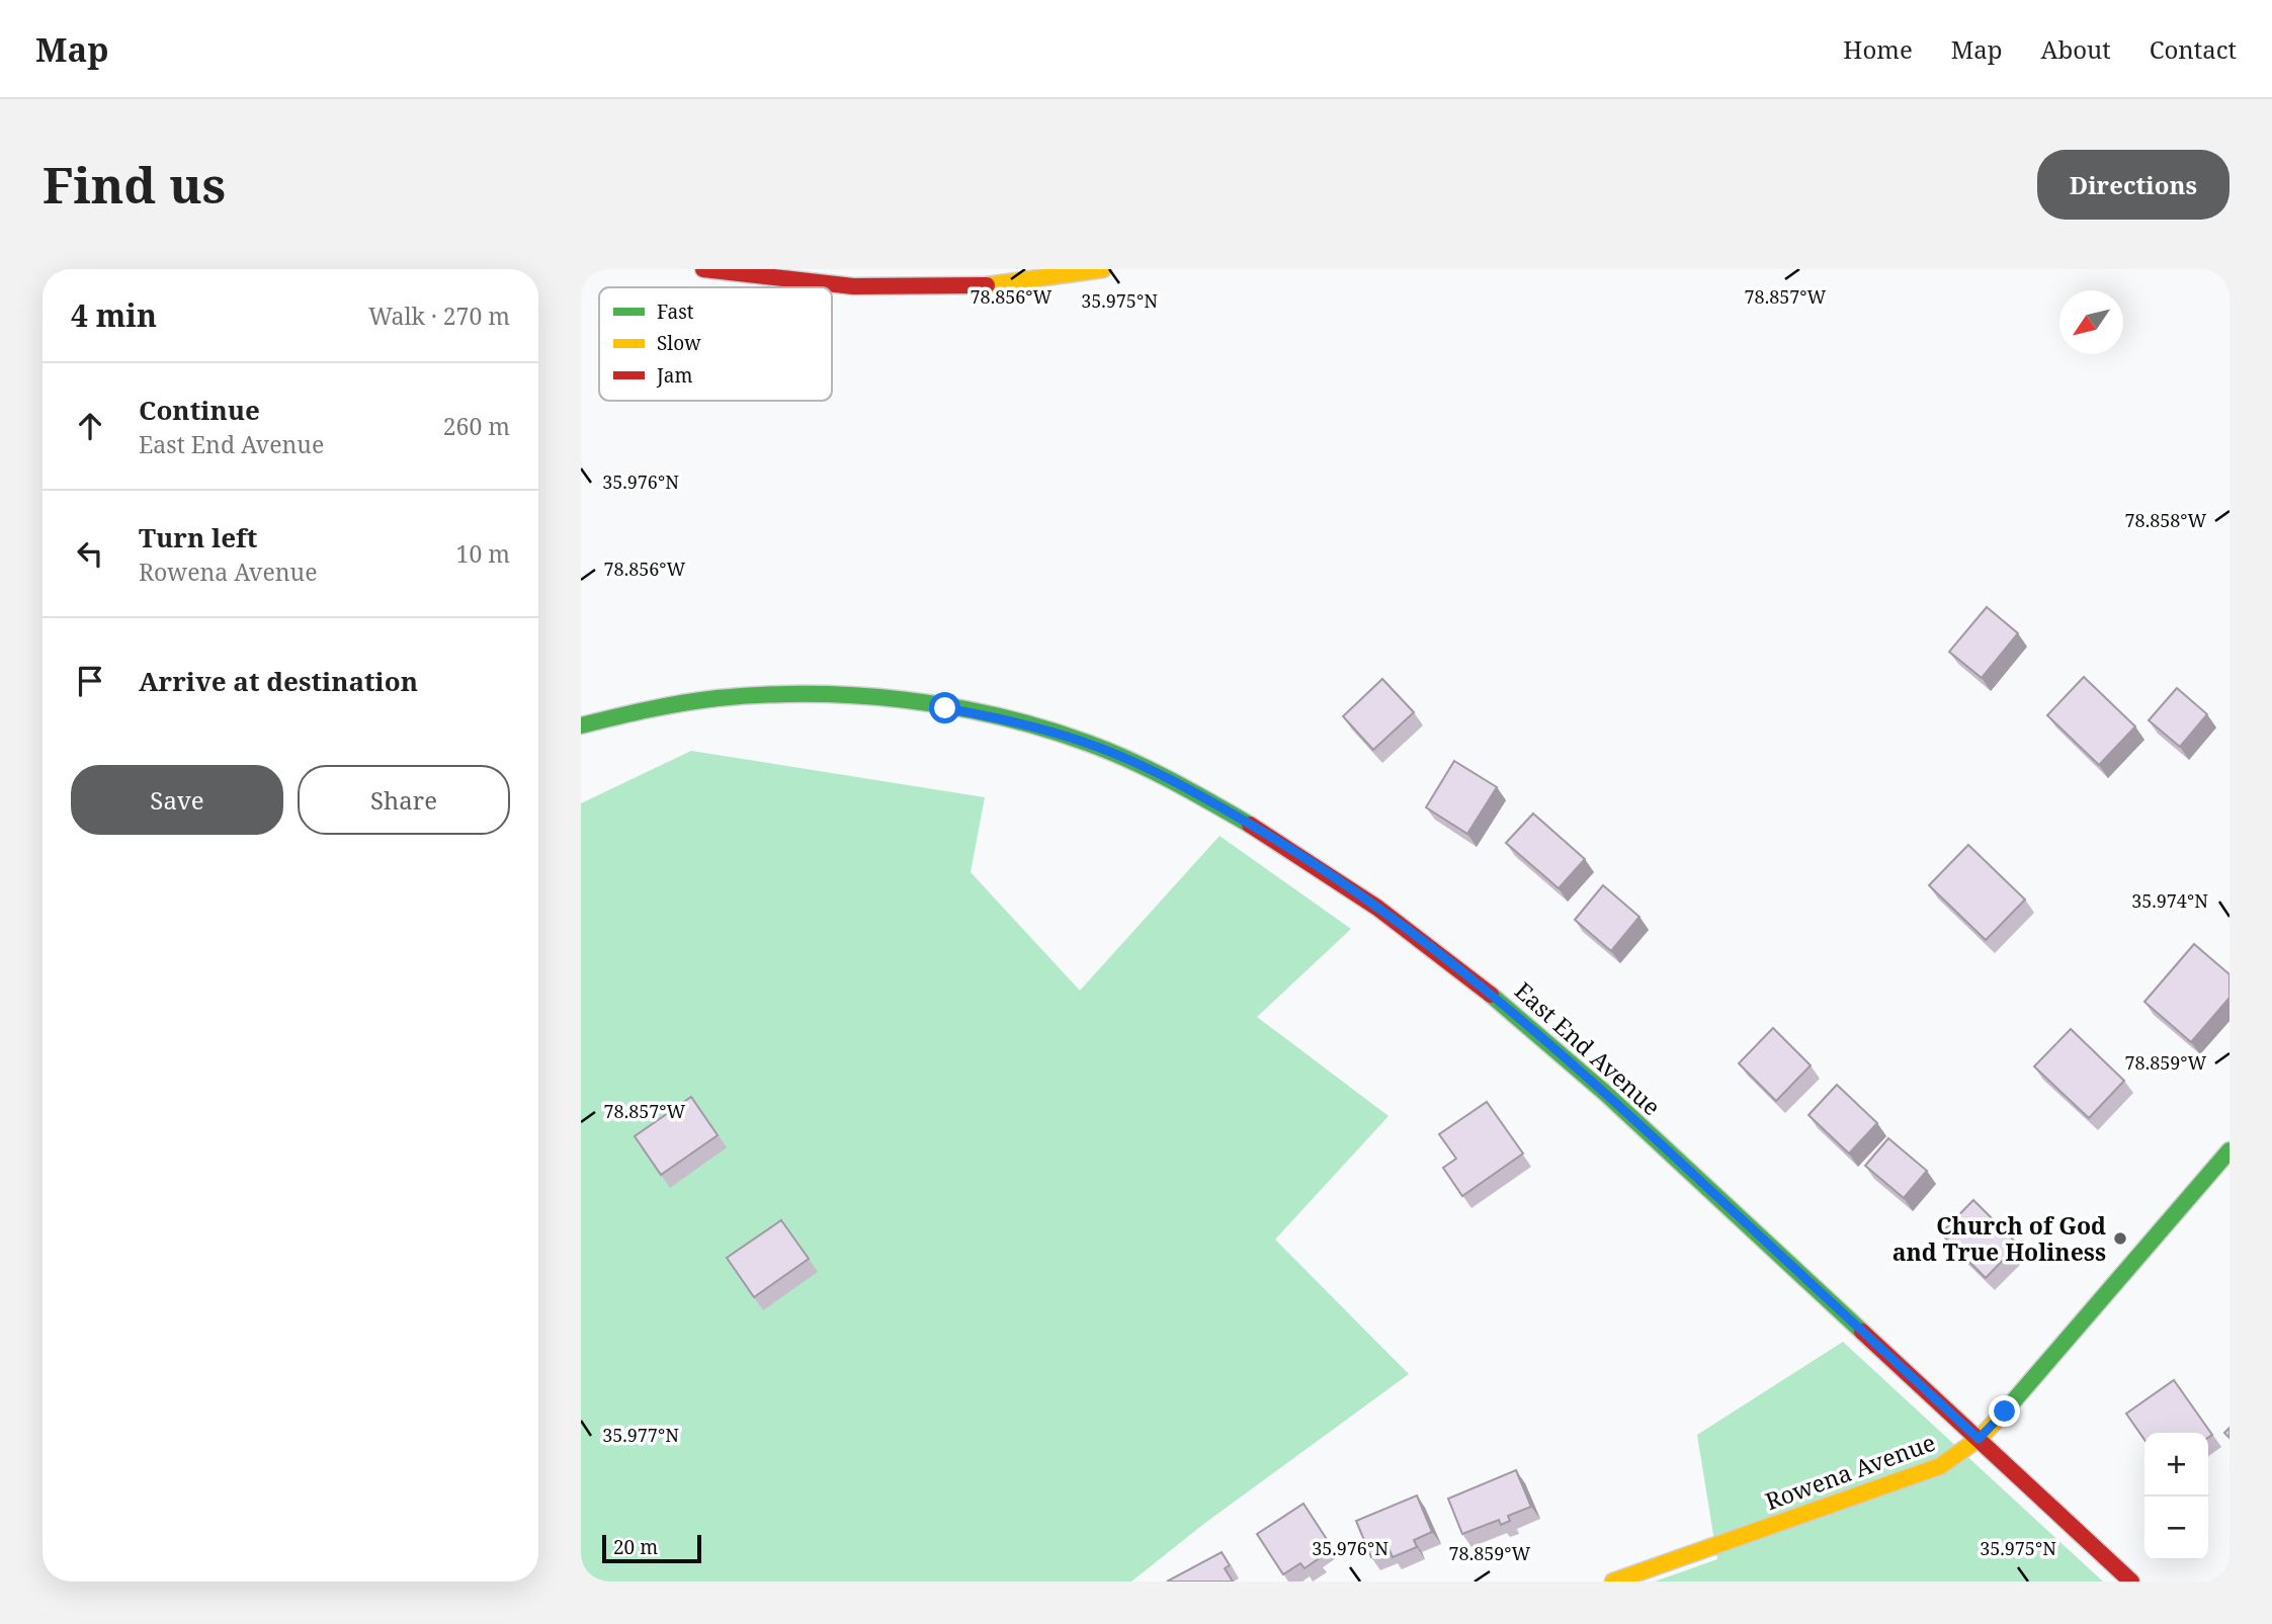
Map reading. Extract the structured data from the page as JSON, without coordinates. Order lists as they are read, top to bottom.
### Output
{
  "streets": {
    "main road": ["East End Avenue", "Rowena Avenue"]
  },
  "crossings": [
    ["East End Avenue", "Rowena Avenue"]
  ],
  "places": ["Church of God and True Holiness"],
  "legend": ["Fast", "Slow", "Jam"],
  "scale_bar": "20 m",
  "north": "bottom left",
  "page": {
    "header": "Map",
    "nav": [
      "Home",
      "Map",
      "About",
      "Contact"
    ],
    "buttons": [
      "Directions",
      ["Save", "Share"]
    ],
    "title": "Find us",
    "heading": ["4 min", "Walk · 270 m"],
    "list": [
      ["Continue", "East End Avenue", "260 m"],
      ["Turn left", "Rowena Avenue", "10 m"],
      "Arrive at destination"
    ],
    "map_buttons": ["+", "−"],
    "scale": "20 m"
  },
  "coordinates": [
    "78.857°W",
    "78.856°W",
    "35.975°N",
    "35.976°N",
    "78.858°W",
    "35.974°N",
    "78.859°W",
    "35.977°N"
  ]
}
